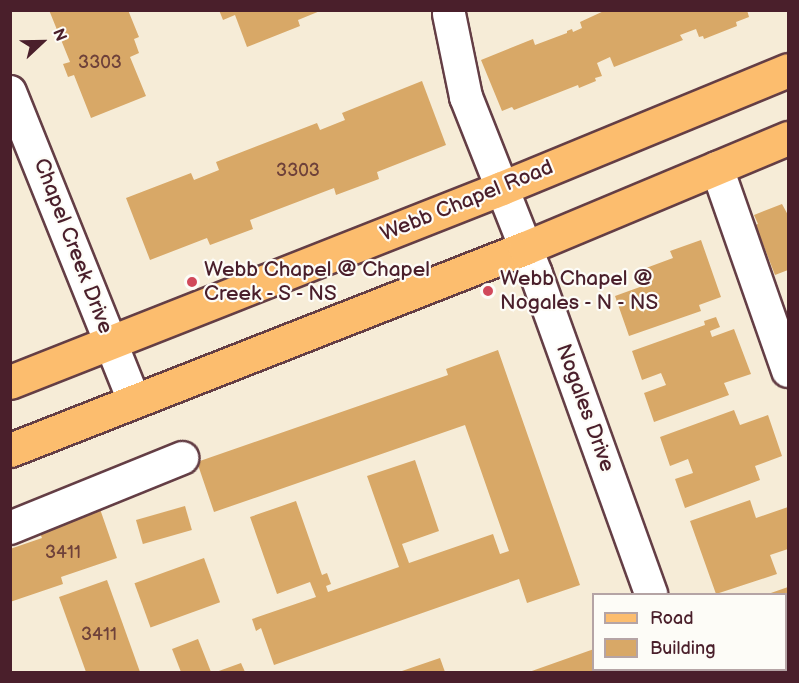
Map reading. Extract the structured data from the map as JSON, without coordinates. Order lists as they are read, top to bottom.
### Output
{
  "streets": {
    "main road": ["Webb Chapel Road"],
    "street": ["Chapel Creek Drive", "Nogales Drive"]
  },
  "crossings": [
    ["Webb Chapel Road", "Chapel Creek Drive"],
    ["Webb Chapel Road", "Nogales Drive"]
  ],
  "places": ["Webb Chapel @ Chapel Creek - S - NS", "Webb Chapel @ Nogales - N - NS"],
  "house_numbers": [
    "3303",
    "3303",
    "3411",
    "3411"
  ],
  "legend": ["Road", "Building"],
  "north": "right"
}
